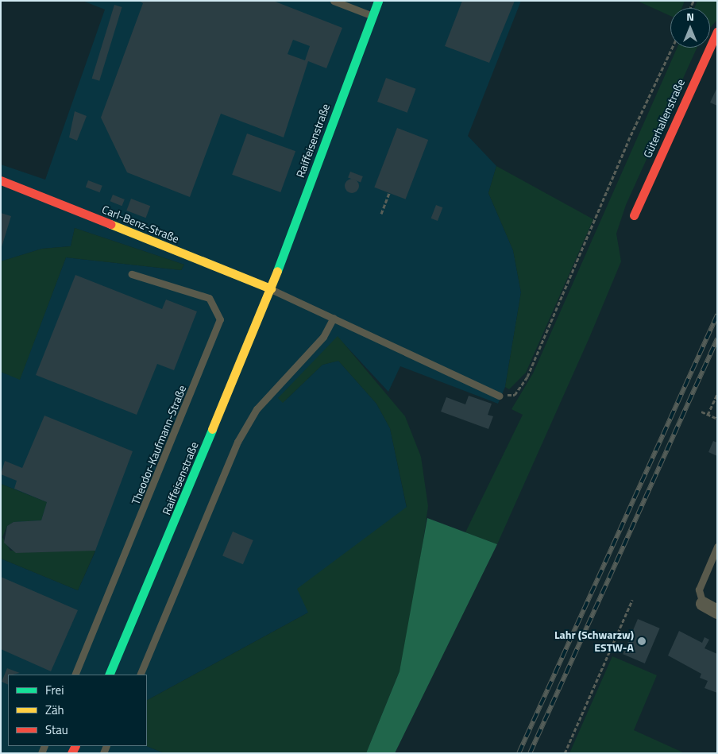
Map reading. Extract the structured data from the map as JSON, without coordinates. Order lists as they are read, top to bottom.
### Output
{
  "streets": {
    "street": ["Güterhallenstraße", "Raiffeisenstraße", "Carl-Benz-Straße"],
    "lane": ["Theodor-Kaufmann-Straße"]
  },
  "crossings": [
    ["Raiffeisenstraße", "Carl-Benz-Straße"]
  ],
  "places": ["Lahr (Schwarzw) ESTW-A"],
  "legend": ["Frei", "Zäh", "Stau"],
  "north": "top"
}
